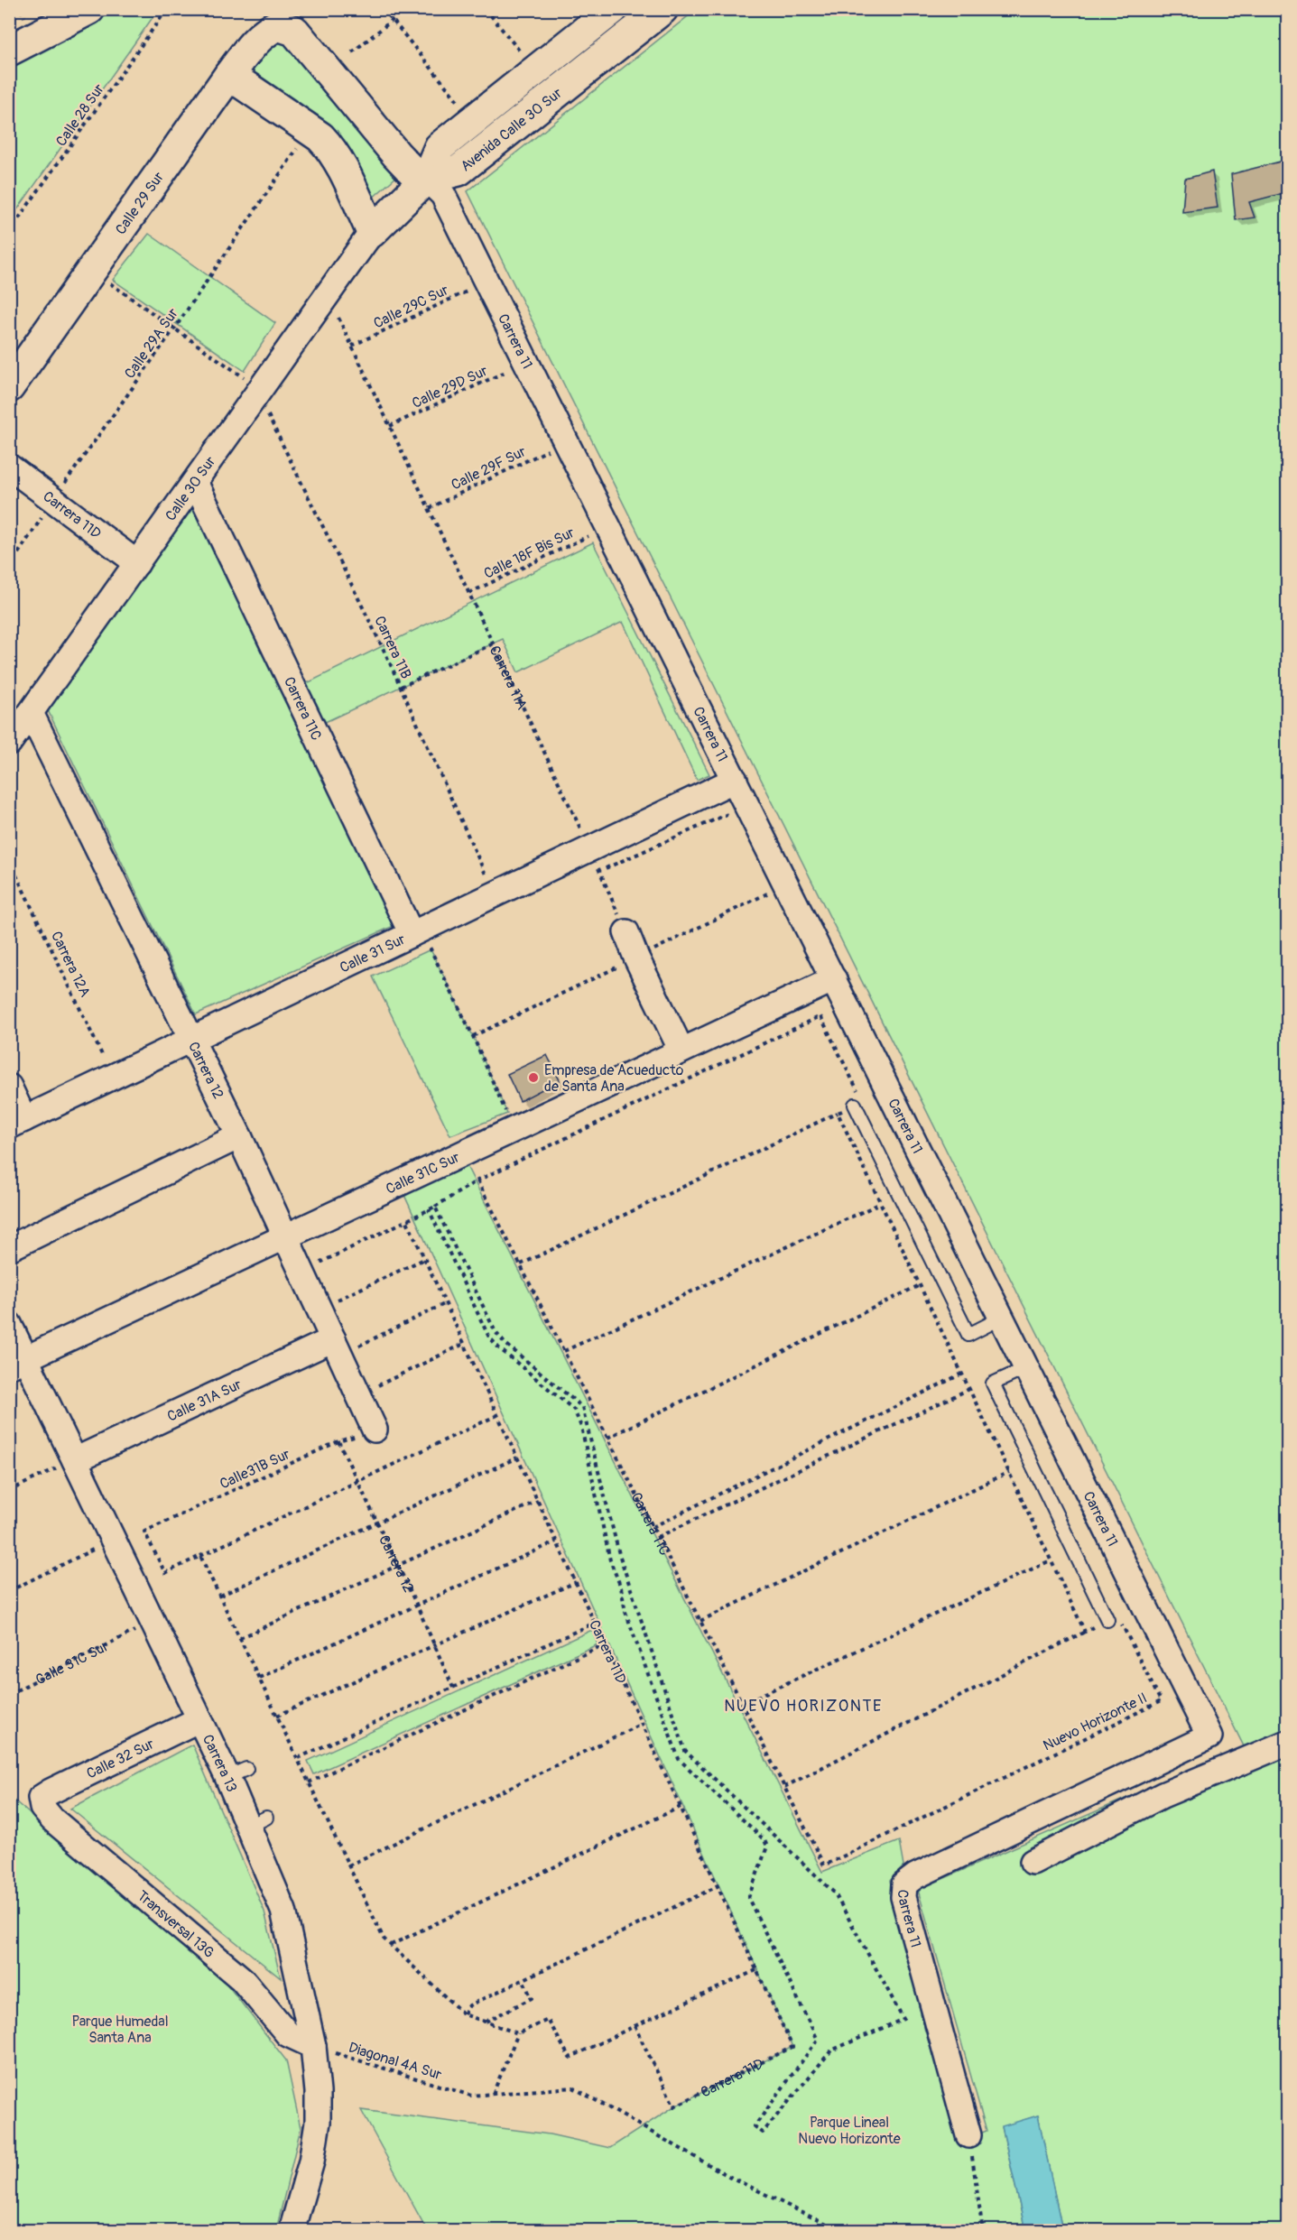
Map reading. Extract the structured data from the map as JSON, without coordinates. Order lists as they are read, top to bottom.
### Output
{
  "streets": {
    "street": [
      "Avenida Calle 30 Sur",
      "Calle 29 Sur",
      "Carrera 11",
      "Calle 30 Sur",
      "Carrera 11D",
      "Carrera 11C",
      "Calle 31 Sur",
      "Carrera 12",
      "Calle 31C Sur",
      "Calle 31A Sur",
      "Calle 32 Sur",
      "Carrera 13",
      "Transversal 13G"
    ],
    "path": [
      "Calle 28 Sur",
      "Calle 29C Sur",
      "Calle 29A Sur",
      "Calle 29D Sur",
      "Calle 29F Sur",
      "Calle 18F Bis Sur",
      "Carrera 11B",
      "Carrera 11A",
      "Carrera 12A",
      "Calle31B Sur",
      "Nuevo Horizonte II",
      "Diagonal 4A Sur"
    ]
  },
  "crossings": [
    ["Avenida Calle 30 Sur", "Carrera 11"],
    ["Calle 29 Sur", "Carrera 11"],
    ["Calle 29C Sur", "Carrera 11A"],
    ["Carrera 11", "Calle 31 Sur"],
    ["Carrera 11", "Calle 31C Sur"],
    ["Calle 29A Sur", "Carrera 11D"],
    ["Calle 29D Sur", "Carrera 11A"],
    ["Calle 29F Sur", "Carrera 11A"],
    ["Calle 30 Sur", "Carrera 11D"],
    ["Calle 30 Sur", "Carrera 11B"],
    ["Calle 30 Sur", "Carrera 11C"],
    ["Calle 30 Sur", "Carrera 12"],
    ["Calle 18F Bis Sur", "Carrera 11A"],
    ["Carrera 11B", "Calle 31 Sur"],
    ["Carrera 11A", "Calle 31 Sur"],
    ["Carrera 11C", "Calle 31 Sur"],
    ["Carrera 11C", "Nuevo Horizonte II"],
    ["Calle 31 Sur", "Carrera 12A"],
    ["Calle 31 Sur", "Carrera 12"],
    ["Carrera 12", "Calle 31C Sur"],
    ["Carrera 12", "Calle 31A Sur"],
    ["Carrera 12", "Calle31B Sur"],
    ["Calle 31C Sur", "Carrera 13"],
    ["Calle 31A Sur", "Carrera 13"],
    ["Calle 32 Sur", "Carrera 13"],
    ["Calle 32 Sur", "Transversal 13G"],
    ["Carrera 13", "Transversal 13G"],
    ["Carrera 13", "Diagonal 4A Sur"],
    ["Transversal 13G", "Diagonal 4A Sur"]
  ],
  "districts": ["NUEVO HORIZONTE"],
  "parks": ["Parque Humedal Santa Ana", "Parque Lineal Nuevo Horizonte"],
  "places": ["Empresa de Acueducto de Santa Ana"]
}
